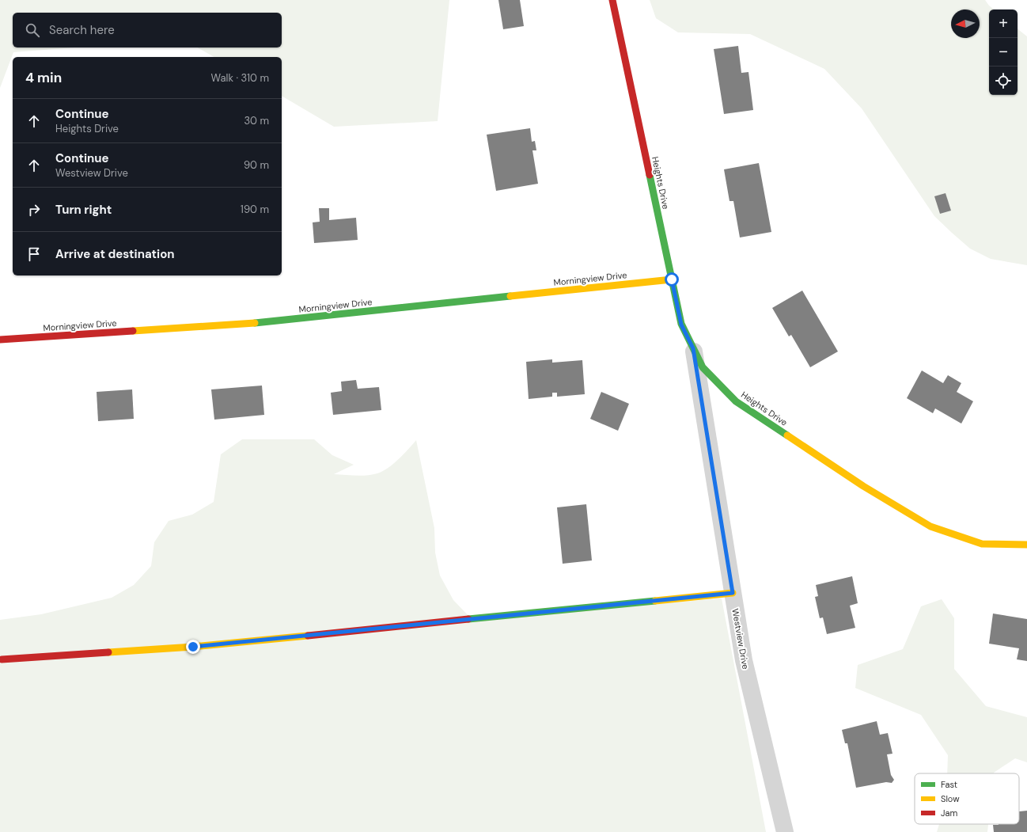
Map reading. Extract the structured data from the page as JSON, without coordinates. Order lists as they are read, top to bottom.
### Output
{
  "streets": {
    "street": ["Heights Drive", "Morningview Drive", "Westview Drive"]
  },
  "crossings": [
    ["Heights Drive", "Morningview Drive"],
    ["Heights Drive", "Westview Drive"]
  ],
  "legend": ["Fast", "Slow", "Jam"],
  "north": "left",
  "page": {
    "map_buttons": ["+", "−"],
    "search": "Search here",
    "heading": ["4 min", "Walk · 310 m"],
    "list": [
      ["Continue", "Heights Drive", "30 m"],
      ["Continue", "Westview Drive", "90 m"],
      ["Turn right", "190 m"],
      "Arrive at destination"
    ]
  }
}
